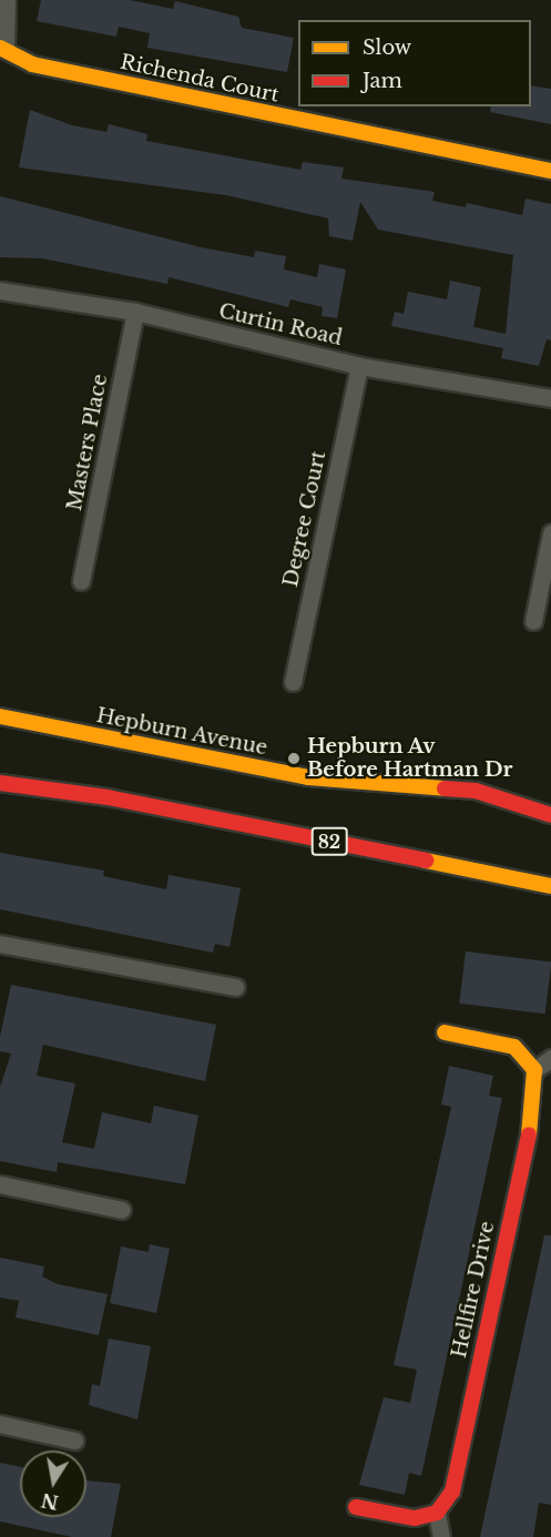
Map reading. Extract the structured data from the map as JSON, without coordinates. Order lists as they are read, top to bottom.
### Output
{
  "streets": {
    "street": [
      "Richenda Court",
      "Curtin Road",
      "Masters Place",
      "Degree Court",
      "Hepburn Avenue",
      "82",
      "Hellfire Drive"
    ]
  },
  "crossings": [
    ["Curtin Road", "Masters Place"],
    ["Curtin Road", "Degree Court"]
  ],
  "places": ["Hepburn Av Before Hartman Dr"],
  "legend": ["Slow", "Jam"],
  "north": "bottom"
}
